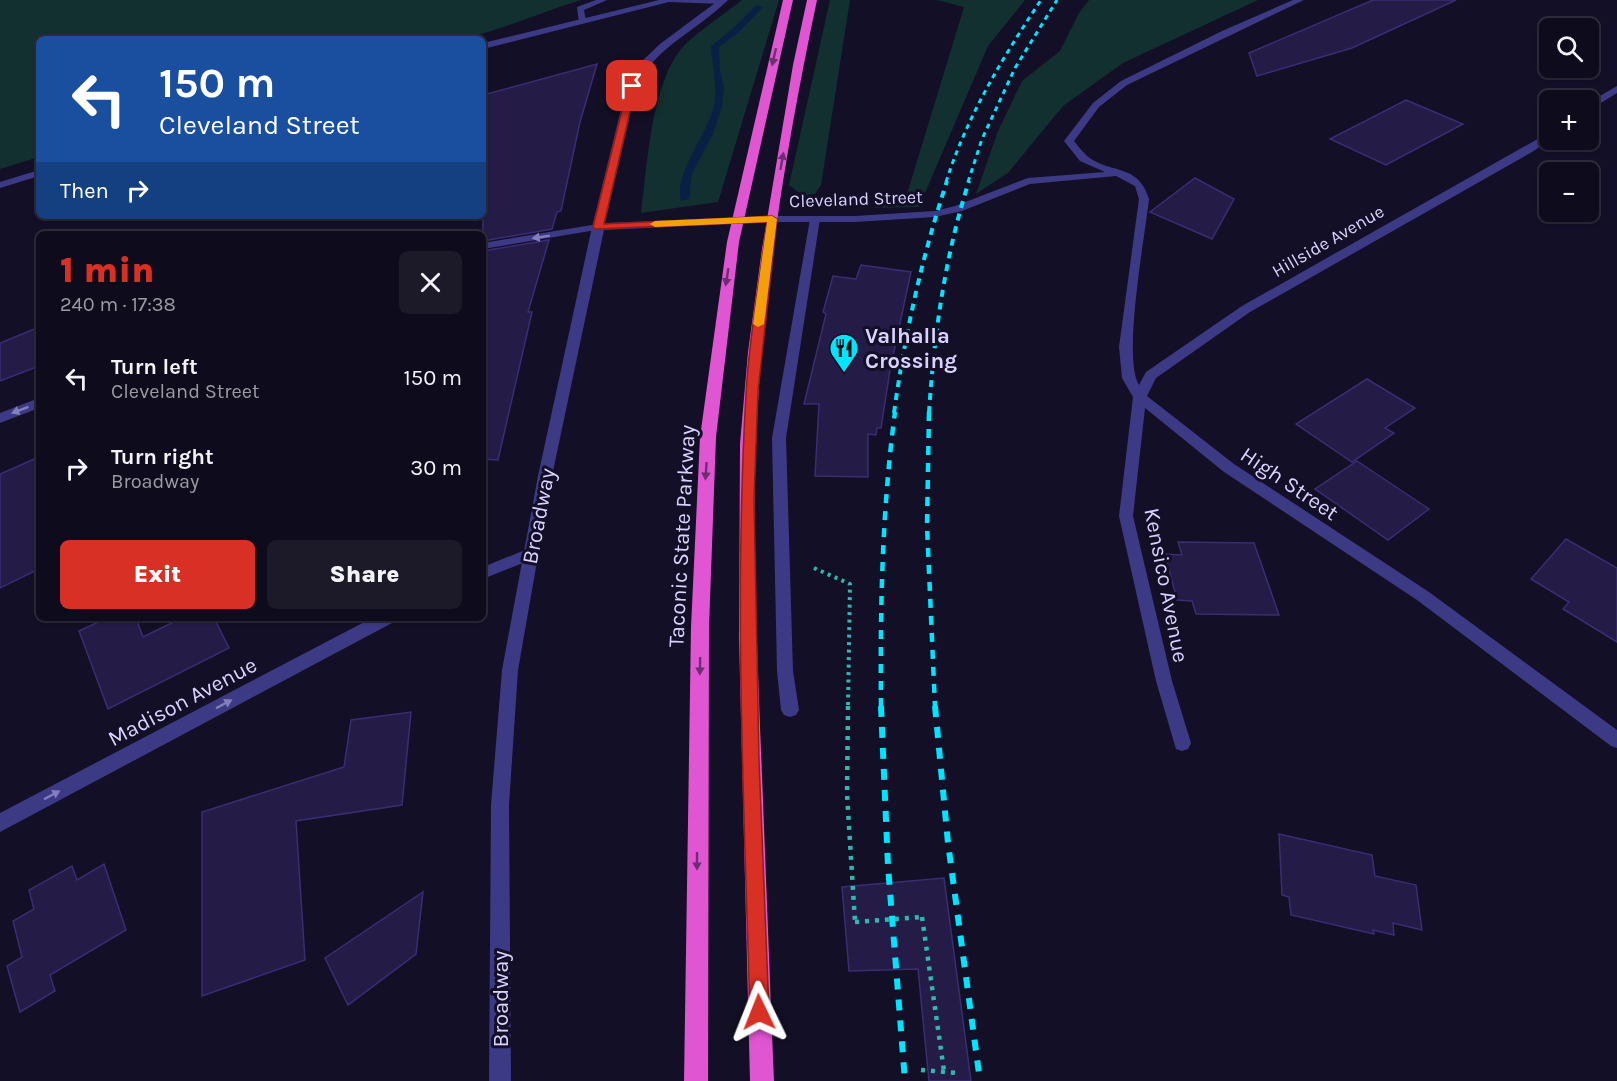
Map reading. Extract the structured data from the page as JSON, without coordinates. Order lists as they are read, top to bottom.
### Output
{
  "streets": {
    "highway": ["Taconic State Parkway"],
    "street": [
      "Cleveland Street",
      "Hillside Avenue",
      "High Street",
      "Broadway",
      "Kensico Avenue",
      "Madison Avenue"
    ]
  },
  "crossings": [
    ["Cleveland Street", "High Street"],
    ["Cleveland Street", "Broadway"],
    ["Cleveland Street", "Taconic State Parkway"],
    ["Hillside Avenue", "High Street"],
    ["Hillside Avenue", "Kensico Avenue"],
    ["High Street", "Kensico Avenue"]
  ],
  "one_way": ["Madison Avenue"],
  "places": {
    "restaurant": ["Valhalla Crossing"]
  },
  "page": {
    "map_buttons": ["+", "−"],
    "turn": ["150 m", "Cleveland Street"],
    "then": "Then",
    "heading": ["1 min", "240 m · 17:38"],
    "list": [
      {
        "name": "Turn left",
        "note": "Cleveland Street",
        "value": "150 m"
      },
      {
        "name": "Turn right",
        "note": "Broadway",
        "value": "30 m"
      }
    ],
    "buttons": ["Exit", "Share"]
  }
}
